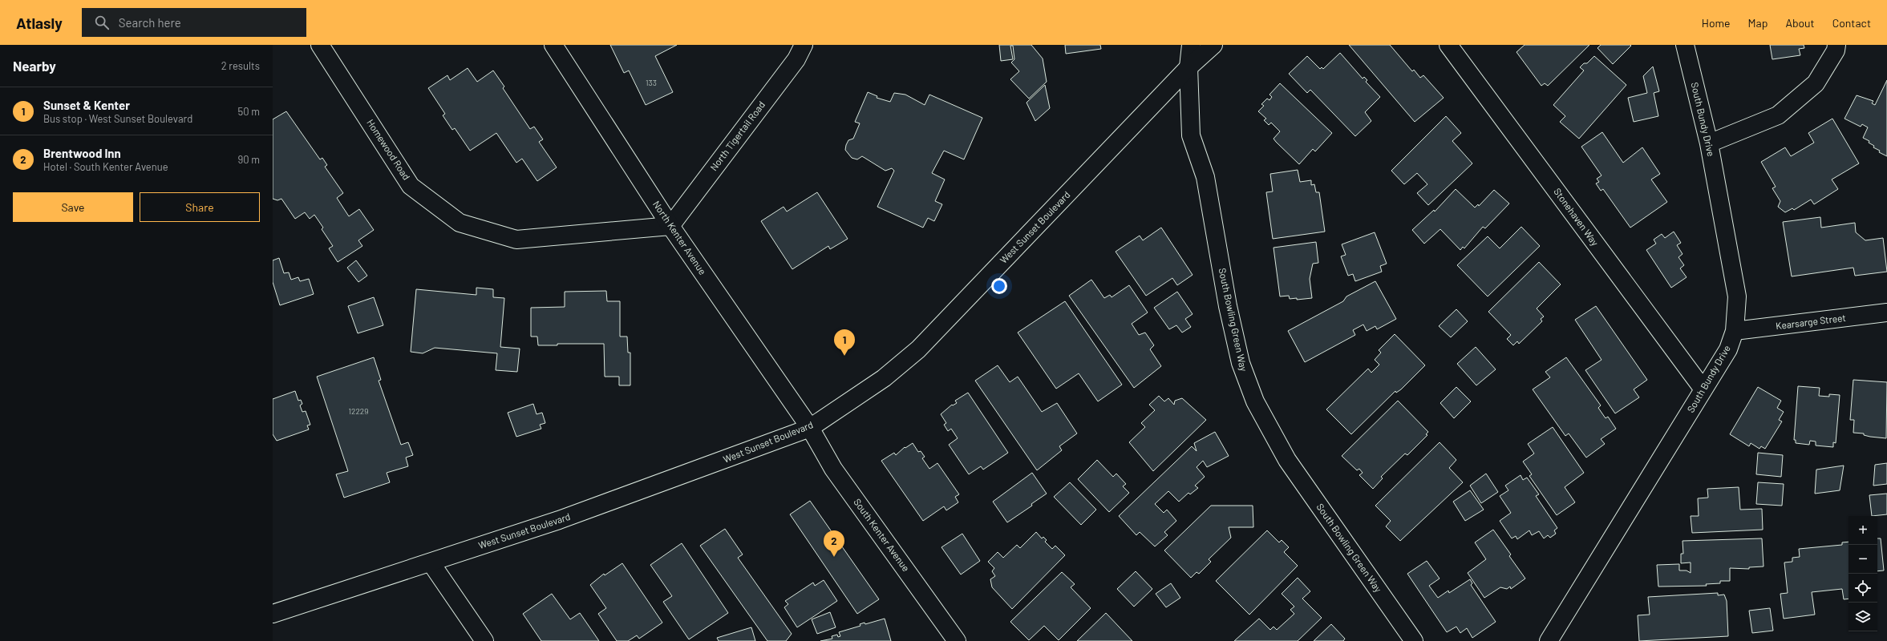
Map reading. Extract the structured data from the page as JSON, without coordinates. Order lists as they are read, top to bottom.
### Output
{
  "streets": {
    "street": [
      "South Bundy Drive",
      "North Tigertail Road",
      "Homewood Road",
      "Stonehaven Way",
      "West Sunset Boulevard",
      "North Kenter Avenue",
      "South Bowling Green Way",
      "Kearsarge Street",
      "South Kenter Avenue"
    ]
  },
  "crossings": [
    ["South Bundy Drive", "Stonehaven Way"],
    ["South Bundy Drive", "Kearsarge Street"],
    ["North Tigertail Road", "Homewood Road"],
    ["North Tigertail Road", "North Kenter Avenue"],
    ["Homewood Road", "North Kenter Avenue"],
    ["West Sunset Boulevard", "North Kenter Avenue"],
    ["West Sunset Boulevard", "South Bowling Green Way"],
    ["West Sunset Boulevard", "South Kenter Avenue"],
    ["North Kenter Avenue", "South Kenter Avenue"]
  ],
  "house_numbers": ["133", "12229"],
  "page": {
    "header": "Atlasly",
    "search": "Search here",
    "nav": [
      "Home",
      "Map",
      "About",
      "Contact"
    ],
    "heading": ["Nearby", "2 results"],
    "list": [
      {
        "mark": "1",
        "name": "Sunset & Kenter",
        "note": "Bus stop · West Sunset Boulevard",
        "value": "50 m"
      },
      {
        "mark": "2",
        "name": "Brentwood Inn",
        "note": "Hotel · South Kenter Avenue",
        "value": "90 m"
      }
    ],
    "buttons": ["Save", "Share"],
    "pins": ["1", "2"],
    "map_buttons": ["+", "−"]
  }
}
